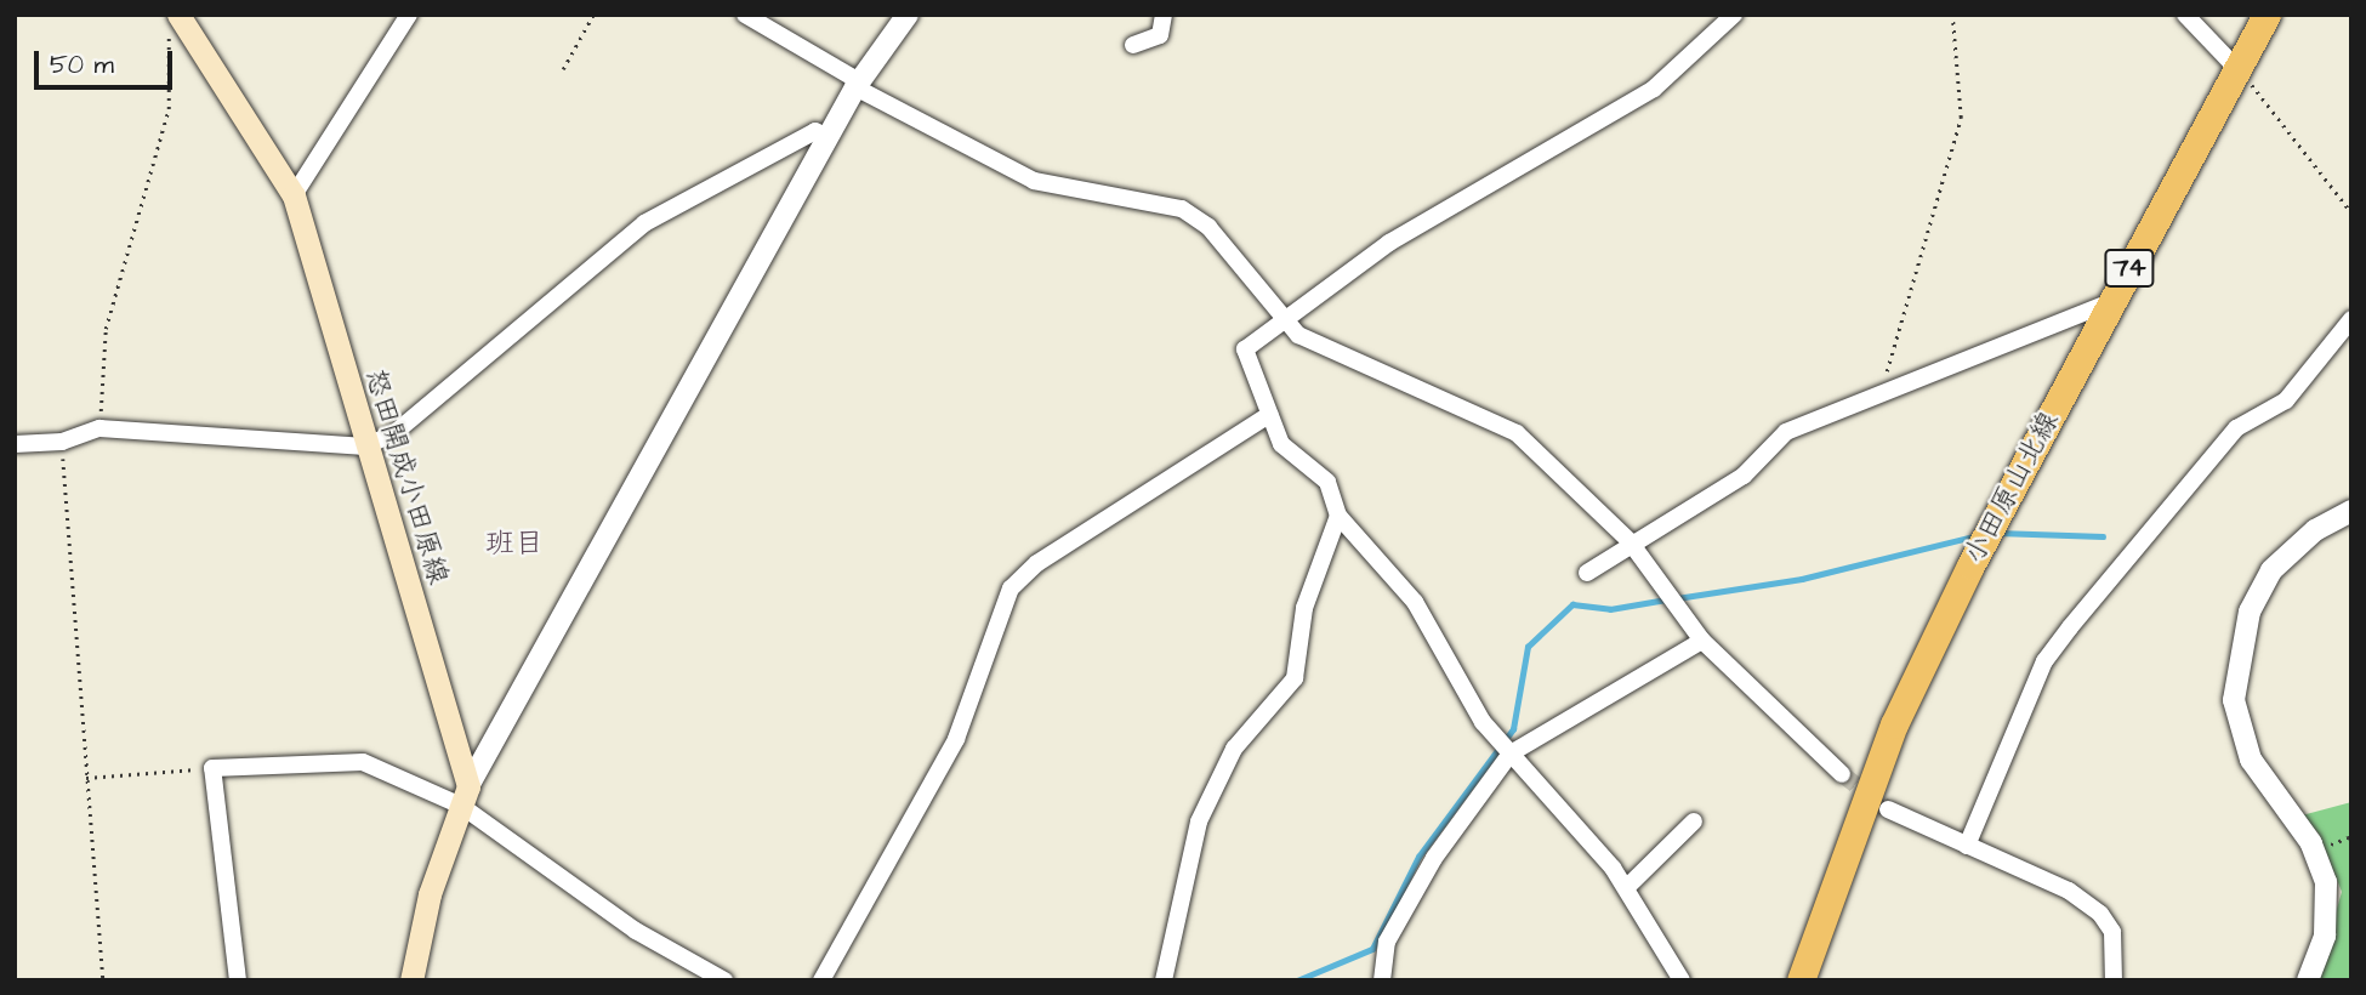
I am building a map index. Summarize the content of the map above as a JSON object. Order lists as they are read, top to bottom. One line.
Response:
{"streets":{"main road":["74","怒田開成小田原線","小田原山北線"]},"districts":["班目"],"scale_bar":"50 m"}
